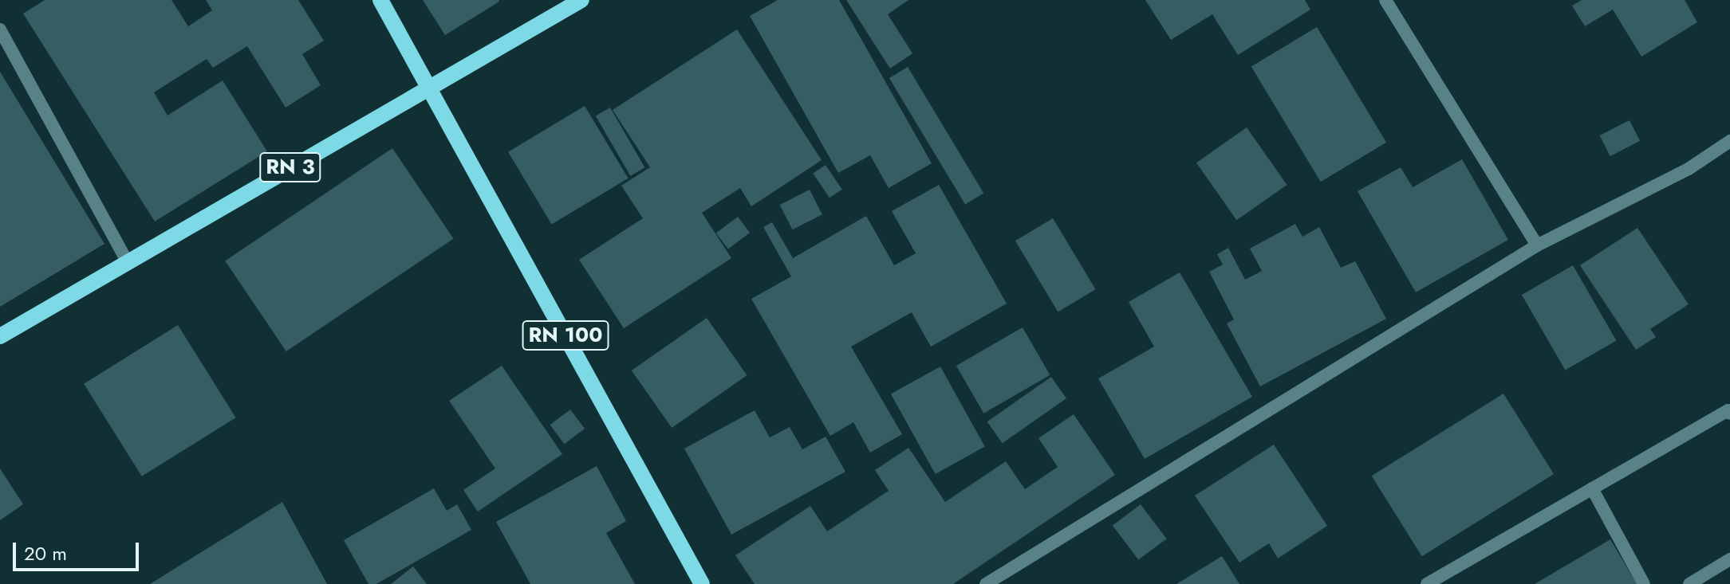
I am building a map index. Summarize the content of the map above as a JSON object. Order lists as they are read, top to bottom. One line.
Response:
{"streets":{"main road":["RN 3","RN 100"]},"crossings":[["RN 3","RN 100"]],"scale_bar":"20 m"}
